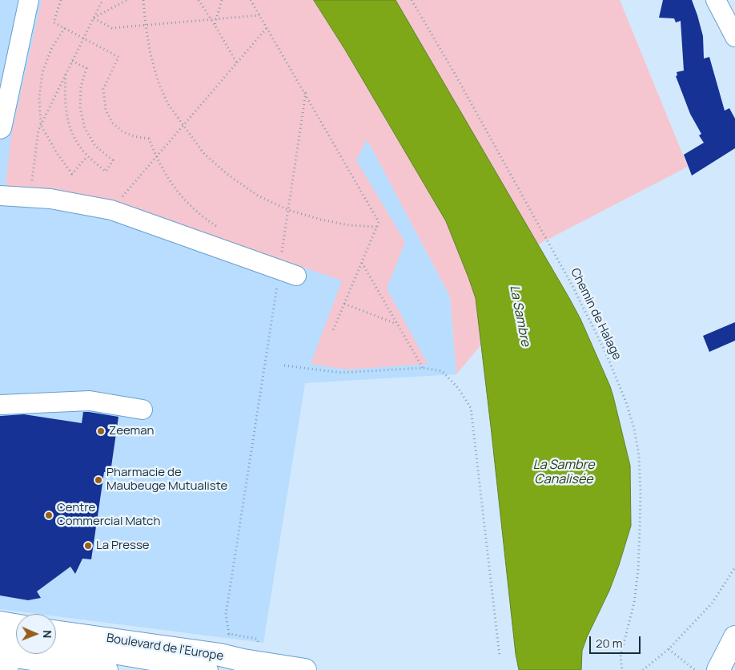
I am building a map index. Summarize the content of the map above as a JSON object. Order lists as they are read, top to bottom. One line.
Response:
{"streets":{"main road":["Boulevard de l'Europe"],"path":["Chemin de Halage"]},"water":["La Sambre","La Sambre Canalisée"],"places":["Zeeman","Pharmacie de Maubeuge Mutualiste","Centre Commercial Match","La Presse"],"scale_bar":"20 m","north":"right"}
